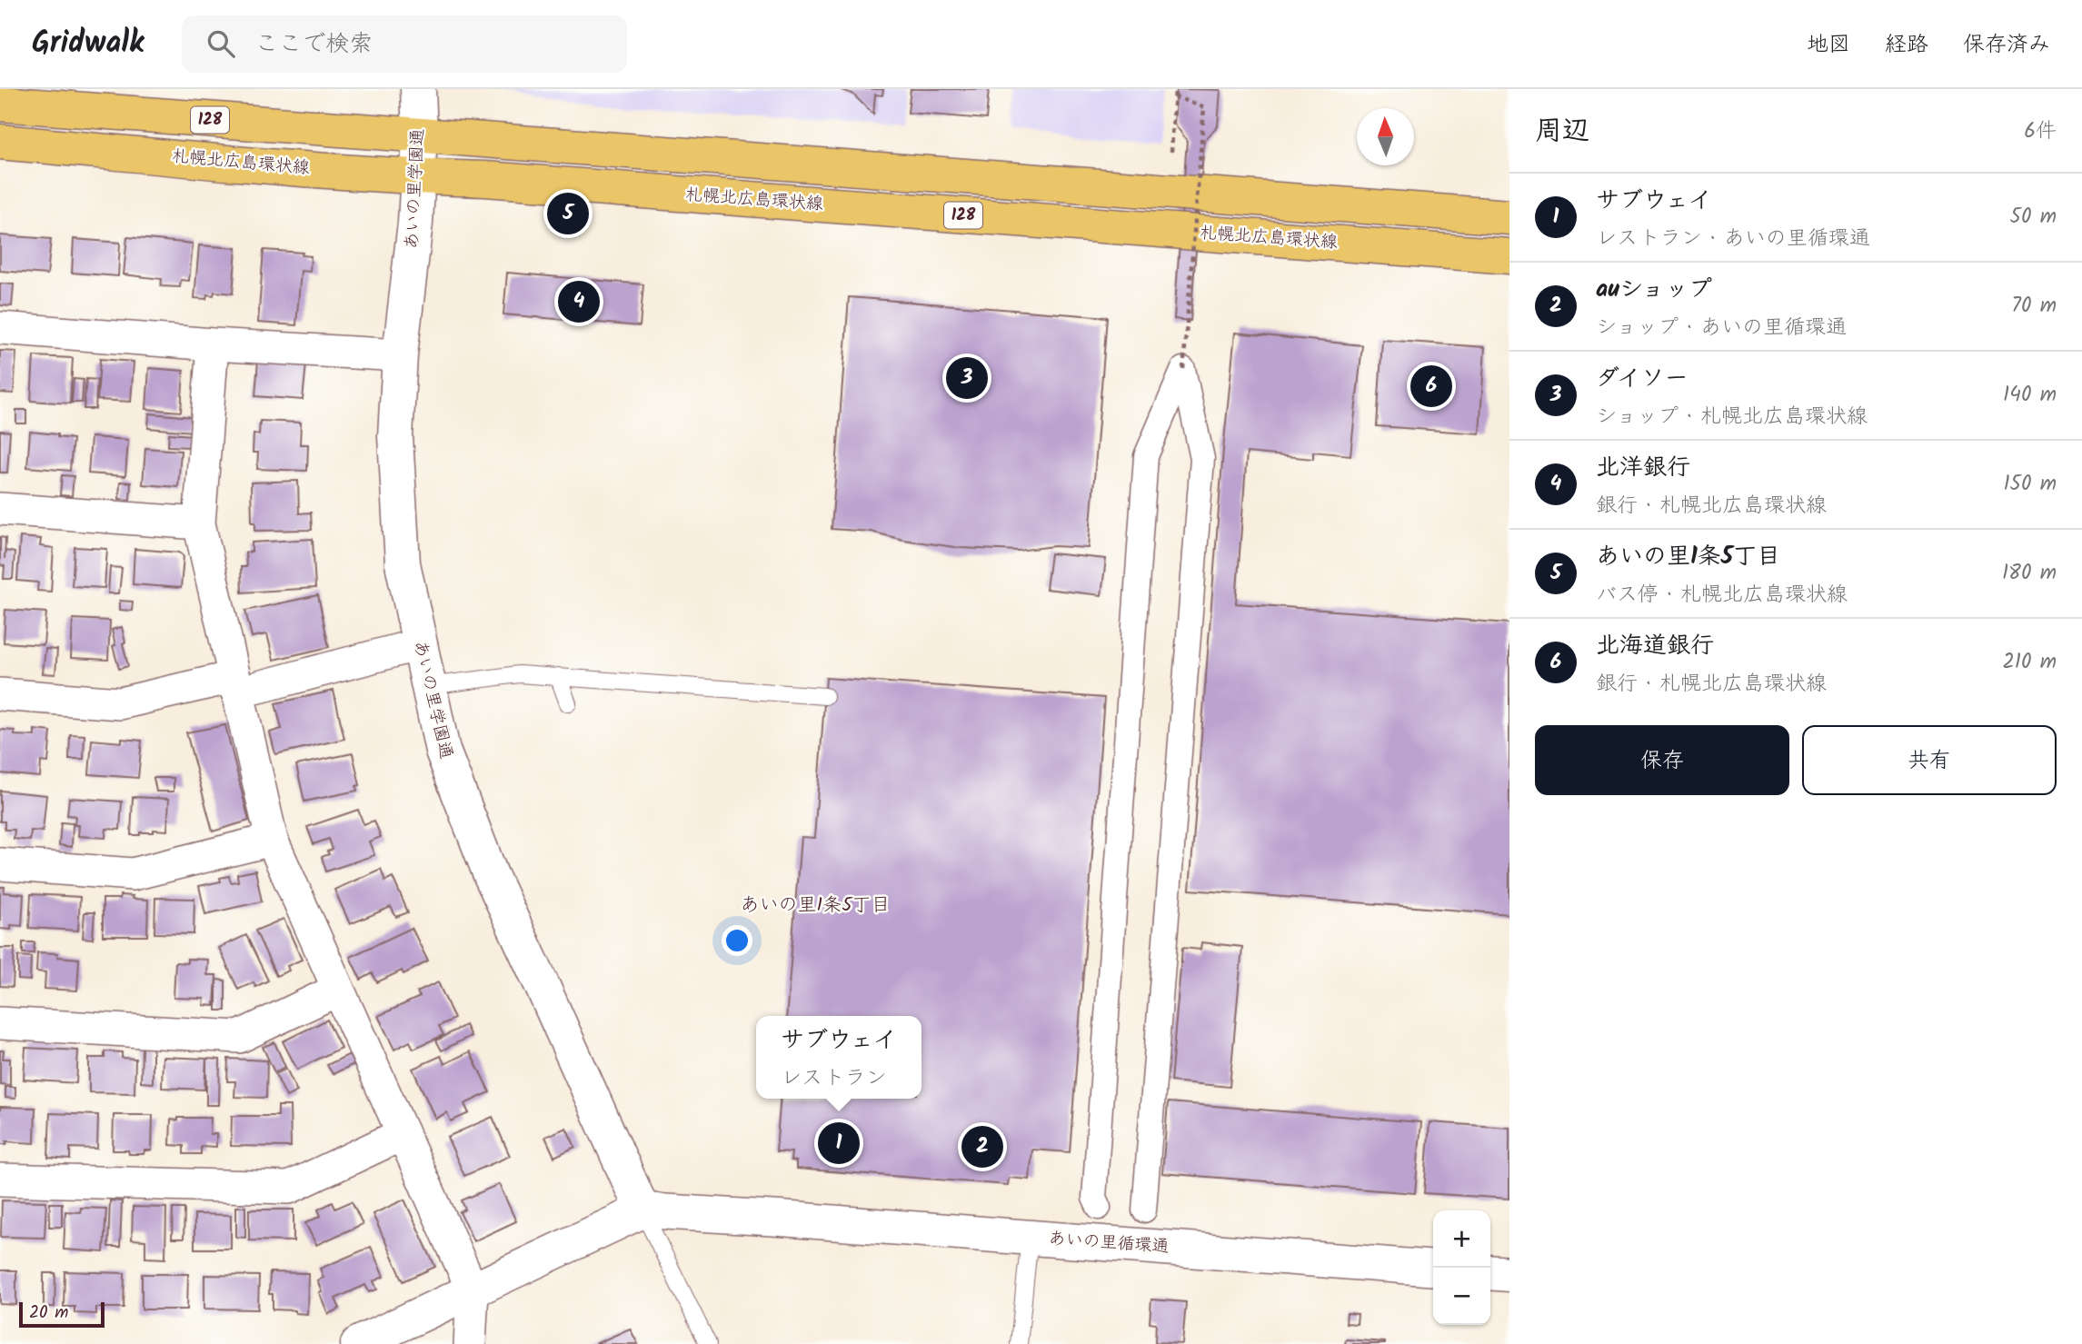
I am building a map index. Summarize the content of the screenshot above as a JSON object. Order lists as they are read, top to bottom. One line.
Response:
{"streets":{"main road":["128","札幌北広島環状線"],"street":["あいの里学園通","あいの里循環通"]},"crossings":[["128","あいの里学園通"],["札幌北広島環状線","あいの里学園通"],["あいの里学園通","あいの里循環通"]],"districts":["あいの里1条5丁目"],"scale_bar":"20 m","north":"top","page":{"header":"Gridwalk","search":"ここで検索","nav":["地図","経路","保存済み"],"heading":["周辺","6件"],"list":[{"mark":"1","name":"サブウェイ","note":"レストラン · あいの里循環通","value":"50 m"},{"mark":"2","name":"auショップ","note":"ショップ · あいの里循環通","value":"70 m"},{"mark":"3","name":"ダイソー","note":"ショップ · 札幌北広島環状線","value":"140 m"},{"mark":"4","name":"北洋銀行","note":"銀行 · 札幌北広島環状線","value":"150 m"},{"mark":"5","name":"あいの里1条5丁目","note":"バス停 · 札幌北広島環状線","value":"180 m"},{"mark":"6","name":"北海道銀行","note":"銀行 · 札幌北広島環状線","value":"210 m"}],"pins":["5","4","3","6","1","2"],"buttons":["保存","共有"],"popup":["サブウェイ","レストラン"],"map_buttons":["+","−"],"scale":"20 m"}}
